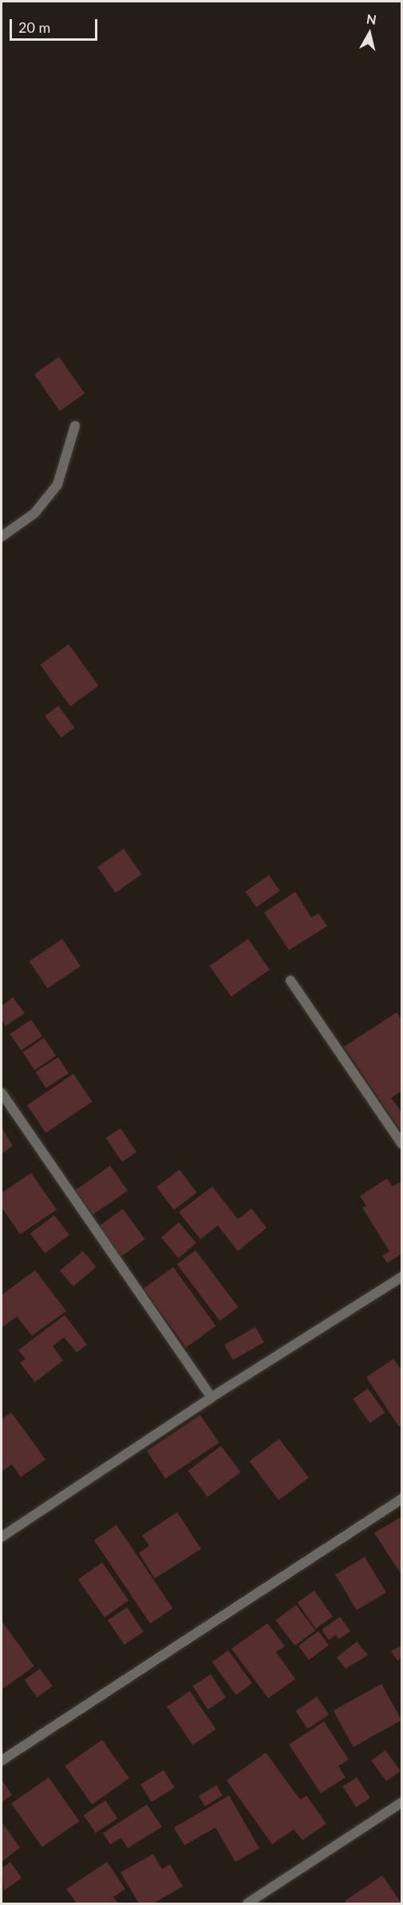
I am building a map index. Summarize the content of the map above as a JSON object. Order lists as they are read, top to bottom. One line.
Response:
{"scale_bar":"20 m","north":"top"}
